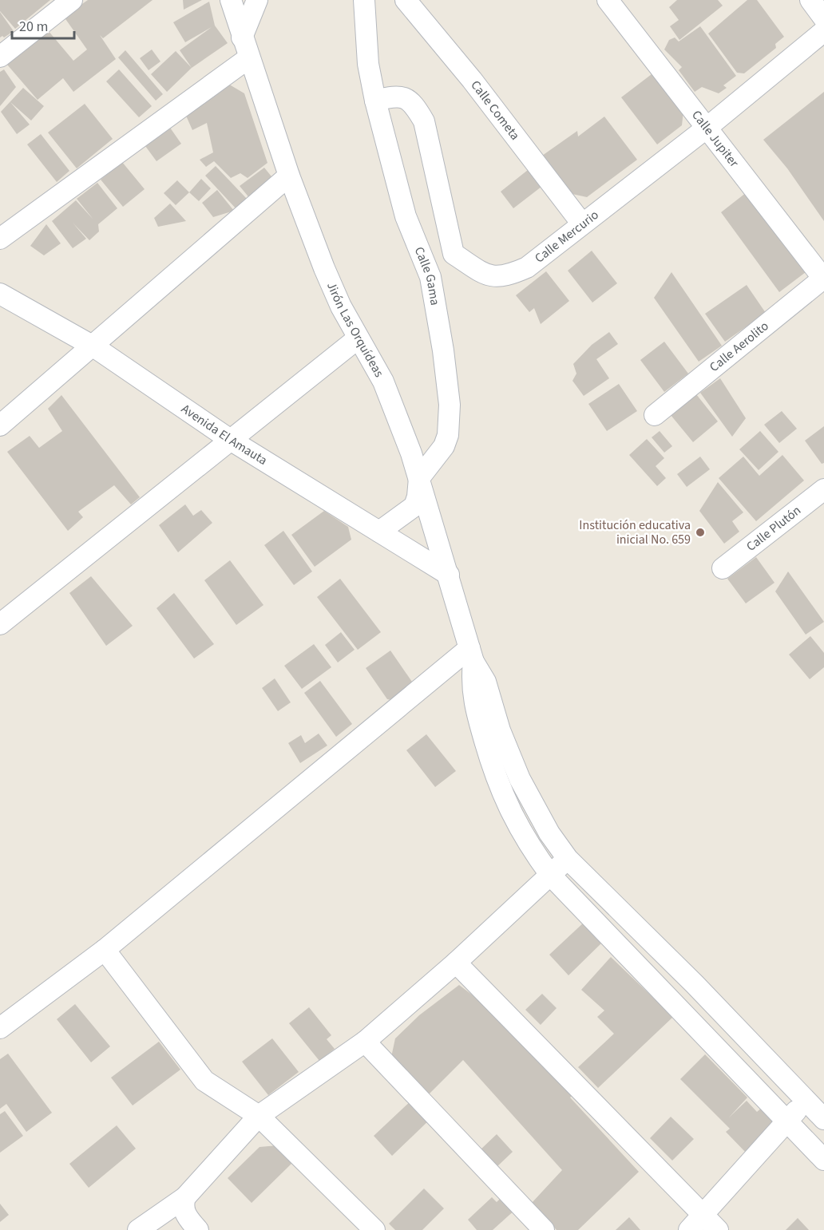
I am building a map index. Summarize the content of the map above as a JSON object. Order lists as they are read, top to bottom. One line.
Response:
{"streets":{"street":["Calle Cometa","Calle Jupiter","Calle Mercurio","Calle Gama","Jirón Las Orquídeas","Calle Aerolito","Avenida El Amauta","Calle Plutón"]},"crossings":[["Calle Cometa","Calle Mercurio"],["Calle Jupiter","Calle Mercurio"],["Calle Jupiter","Calle Aerolito"],["Calle Mercurio","Calle Gama"],["Calle Gama","Jirón Las Orquídeas"],["Calle Gama","Avenida El Amauta"],["Jirón Las Orquídeas","Avenida El Amauta"]],"places":["Institución educativa inicial No. 659"],"scale_bar":"20 m"}
